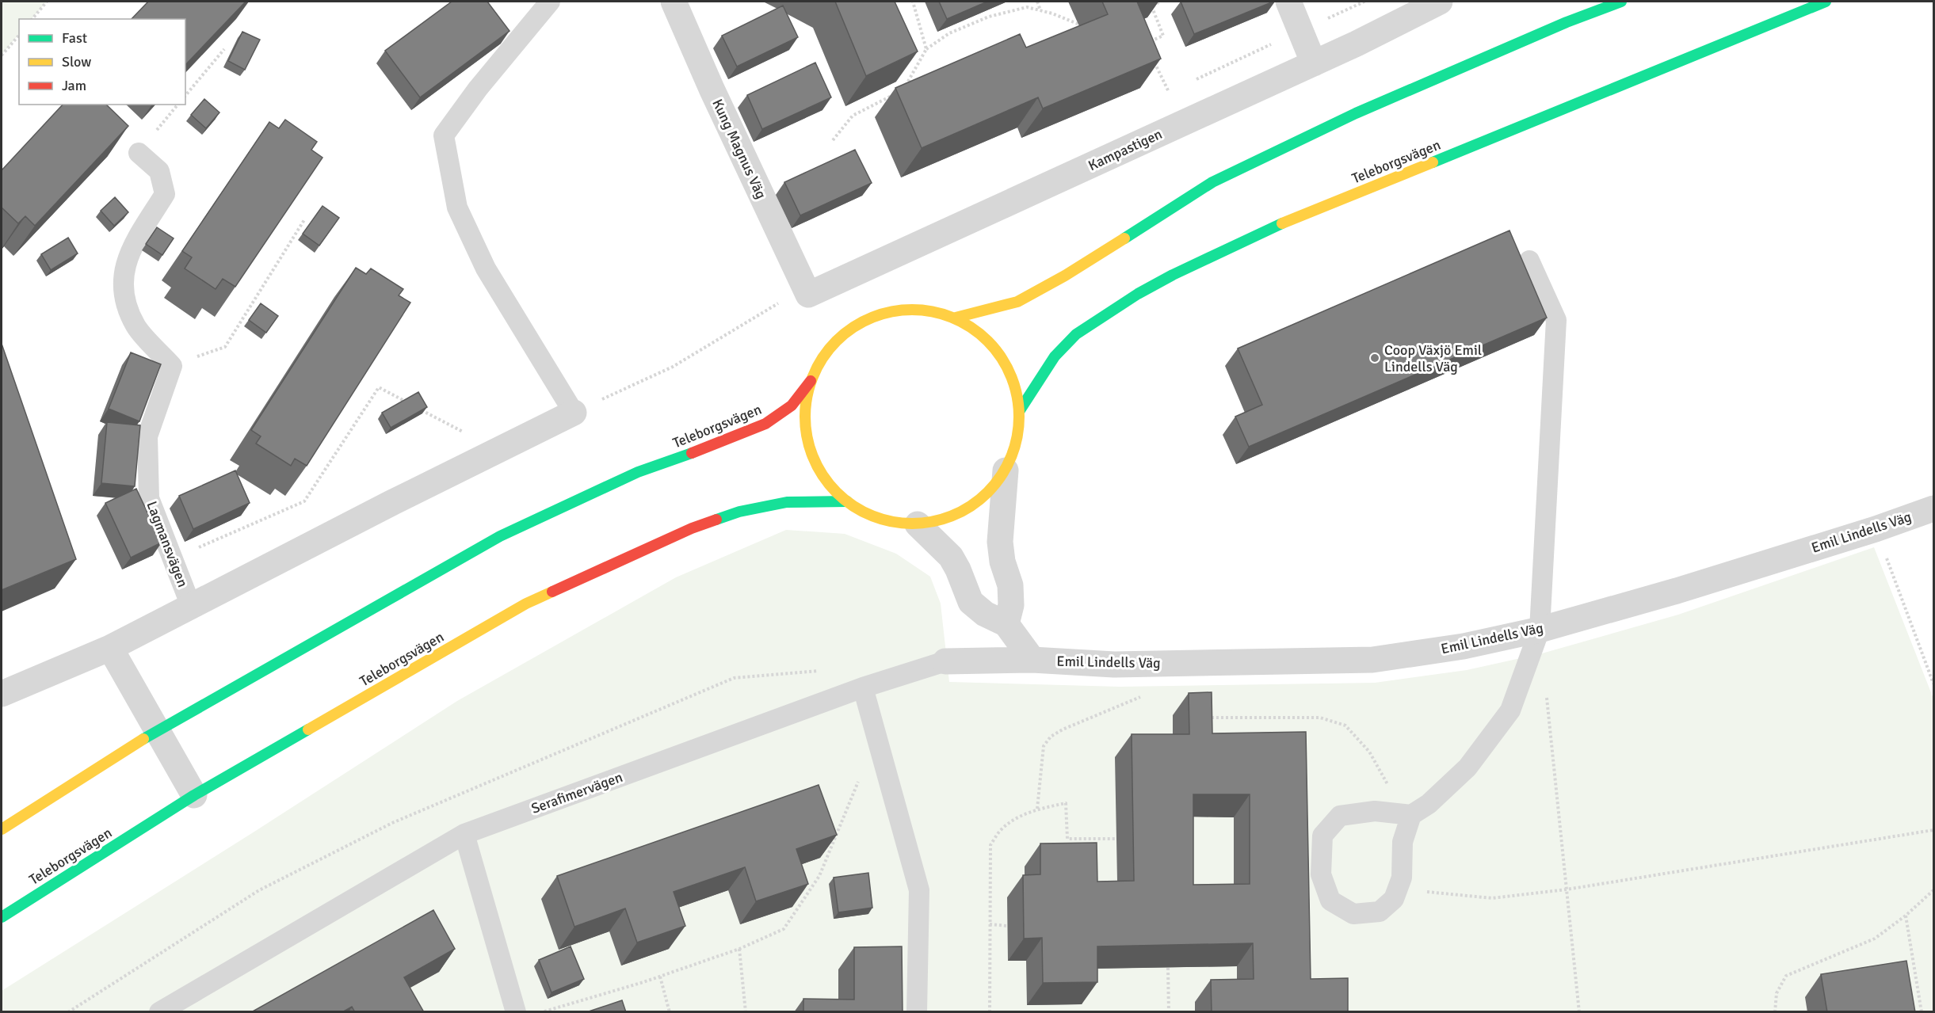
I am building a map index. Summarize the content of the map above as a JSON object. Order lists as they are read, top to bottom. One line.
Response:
{"streets":{"main road":["Teleborgsvägen"],"street":["Kung Magnus Väg","Kampastigen","Emil Lindells Väg","Lagmansvägen"],"lane":["Serafimervägen"]},"crossings":[["Kung Magnus Väg","Kampastigen"],["Emil Lindells Väg","Serafimervägen"]],"places":["Coop Växjö Emil Lindells Väg"],"legend":["Fast","Slow","Jam"]}
